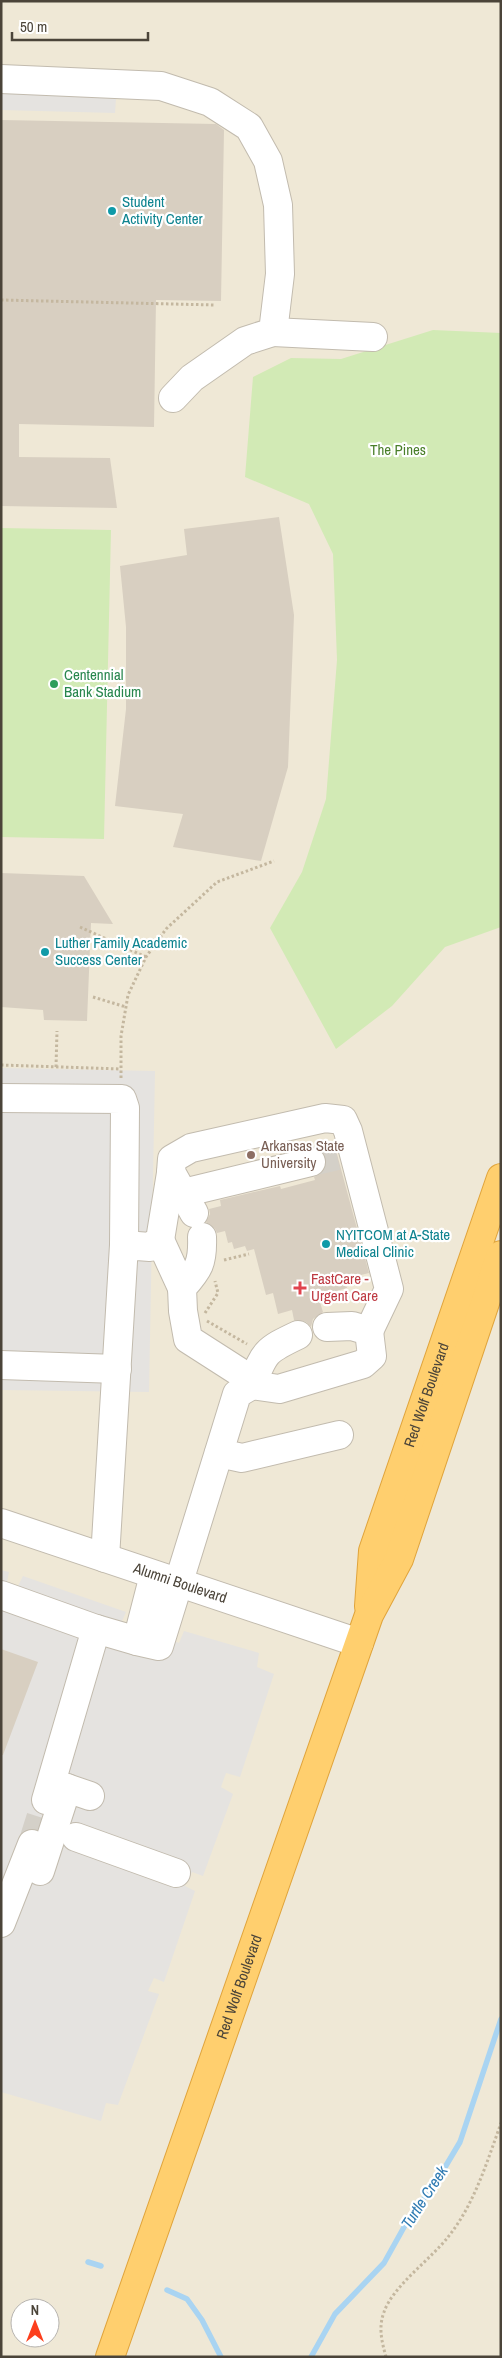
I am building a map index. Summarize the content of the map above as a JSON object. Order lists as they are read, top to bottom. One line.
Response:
{"streets":{"highway":["Red Wolf Boulevard"],"street":["Alumni Boulevard"]},"crossings":[["Red Wolf Boulevard","Alumni Boulevard"]],"water":["Turtle Creek"],"parks":["The Pines"],"places":{"other":["Student Activity Center","Centennial Bank Stadium","Luther Family Academic Success Center","Arkansas State University","NYITCOM at A-State Medical Clinic"],"health":["FastCare - Urgent Care"]},"scale_bar":"50 m","north":"top"}
